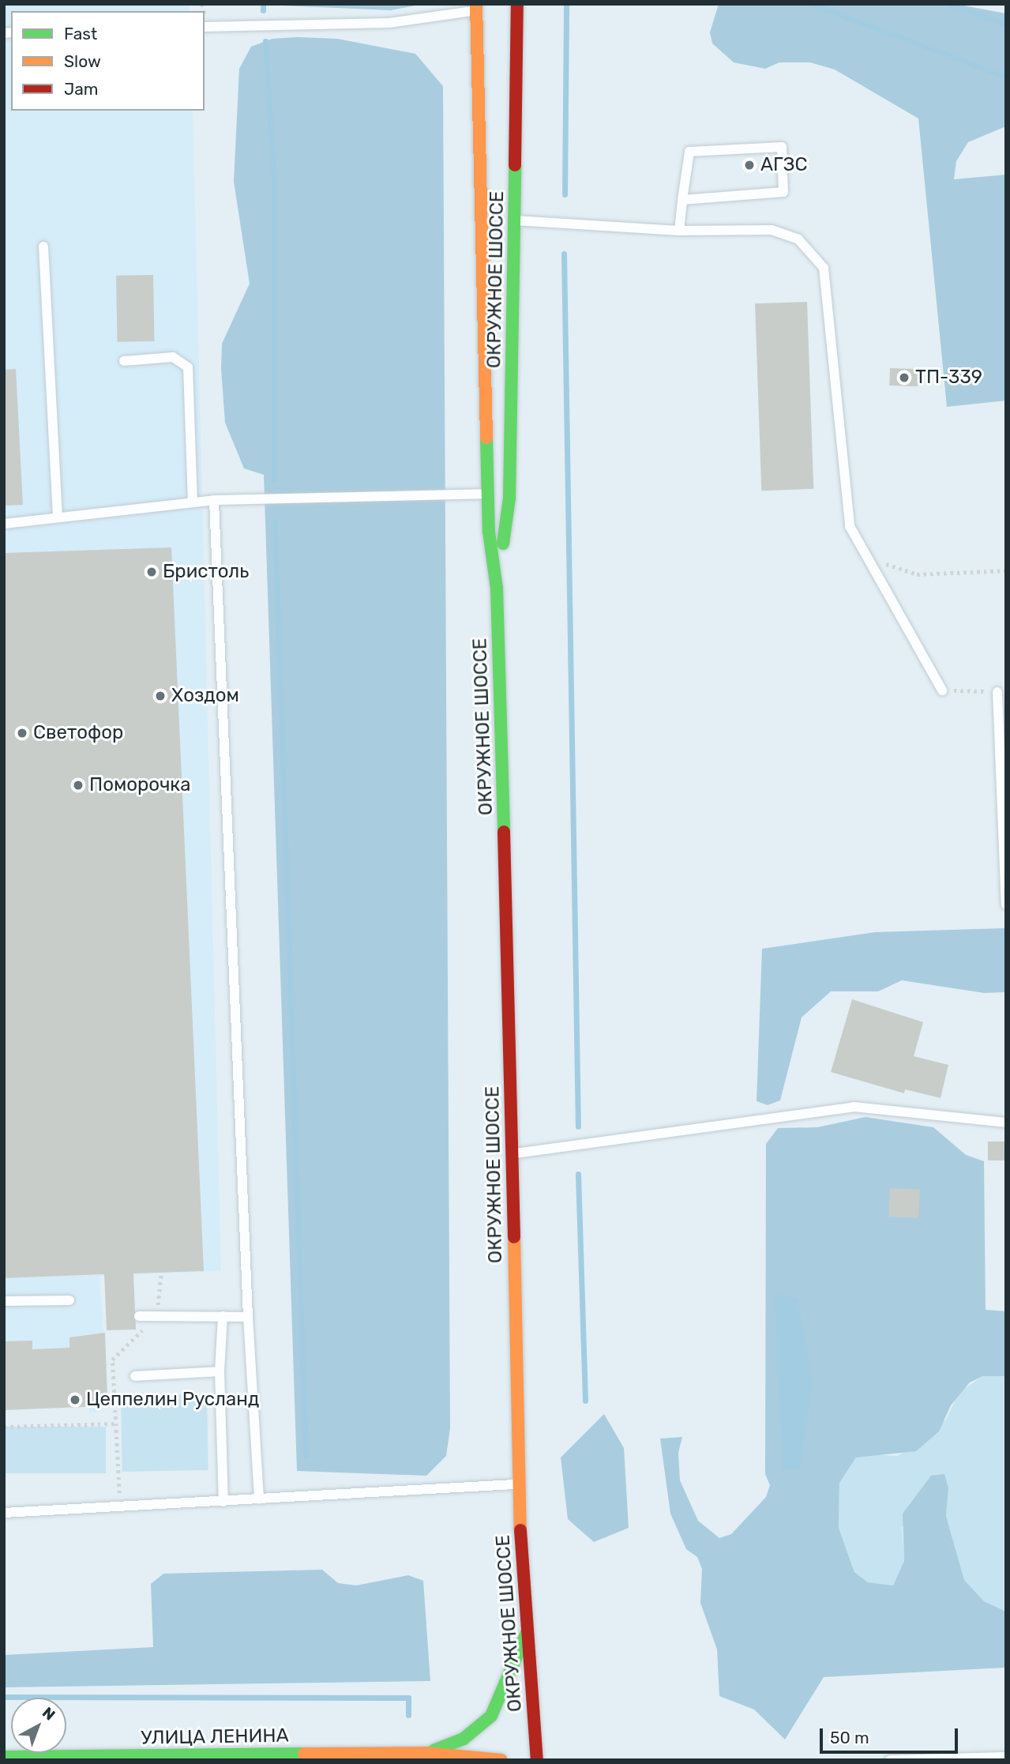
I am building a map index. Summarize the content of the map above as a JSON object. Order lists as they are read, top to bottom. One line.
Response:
{"streets":{"main road":["ОКРУЖНОЕ ШОССЕ","УЛИЦА ЛЕНИНА"]},"crossings":[["ОКРУЖНОЕ ШОССЕ","УЛИЦА ЛЕНИНА"]],"places":["АГЗС","ТП-339","Бристоль","Хоздом","Светофор","Поморочка","Цеппелин Русланд"],"legend":["Fast","Slow","Jam"],"scale_bar":"50 m","north":"top right"}
